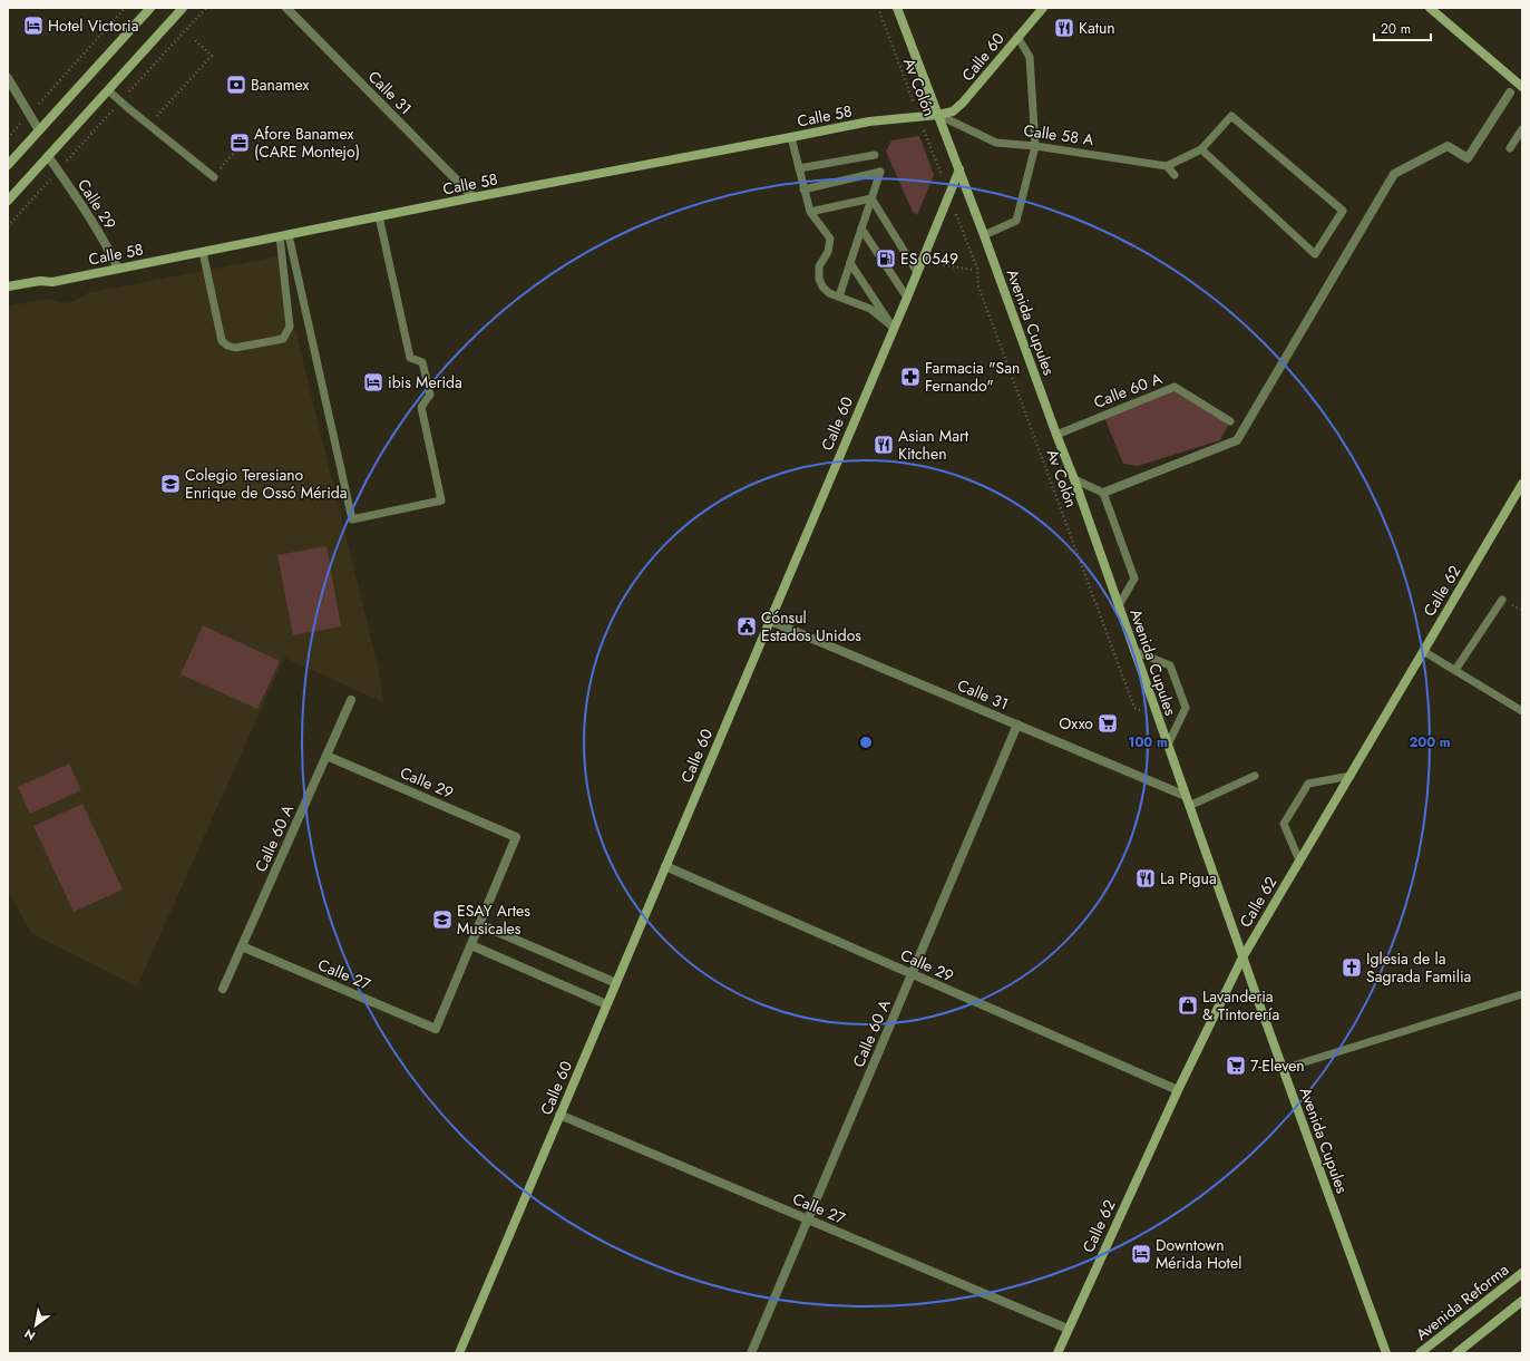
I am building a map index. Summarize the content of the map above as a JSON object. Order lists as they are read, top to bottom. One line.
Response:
{"streets":{"main road":["Calle 60","Calle 58","Avenida Cupules","Calle 62","Avenida Reforma"],"street":["Calle 31","Calle 29","Calle 60 A","Calle 27"],"lane":["Calle 58 A"],"path":["Av Colón"]},"crossings":[["Calle 60","Calle 31"],["Calle 60","Calle 58"],["Calle 60","Calle 58 A"],["Calle 60","Calle 29"],["Calle 60","Avenida Cupules"],["Calle 60","Calle 27"],["Av Colón","Calle 58"],["Av Colón","Avenida Cupules"],["Calle 31","Calle 58"],["Calle 31","Avenida Cupules"],["Calle 31","Calle 60 A"],["Calle 58","Calle 58 A"],["Calle 58","Calle 29"],["Calle 58","Avenida Cupules"],["Calle 58 A","Avenida Cupules"],["Calle 29","Calle 60 A"],["Calle 29","Calle 62"],["Avenida Cupules","Calle 60 A"],["Avenida Cupules","Calle 62"],["Calle 60 A","Calle 27"],["Calle 62","Calle 27"]],"places":{"hotel":["Hotel Victoria","ibis Merida","Downtown Mérida Hotel"],"restaurant":["Katun","Asian Mart Kitchen","La Pigua"],"bank":["Banamex"],"office":["Afore Banamex (CARE Montejo)"],"fuel station":["ES 0549"],"pharmacy":["Farmacia \"San Fernando\""],"school or university":["Colegio Teresiano Enrique de Ossó Mérida","ESAY Artes Musicales"],"public building":["Cónsul Estados Unidos"],"supermarket":["Oxxo","7-Eleven"],"church":["Iglesia de la Sagrada Familia"],"shop":["Lavanderia & Tintorería"]},"scale_bar":"20 m","north":"bottom left","rings":["100 m","200 m"]}
